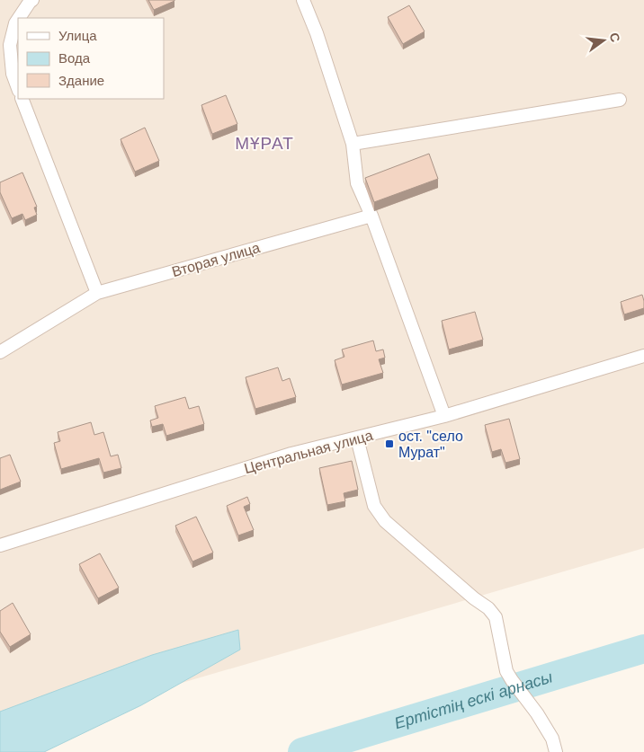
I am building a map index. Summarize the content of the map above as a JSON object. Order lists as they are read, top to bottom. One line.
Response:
{"streets":{"street":["Вторая улица","Центральная улица"]},"districts":["МҰРАТ"],"water":["Ертістің ескі арнасы"],"places":{"transit":["ост. \"село Мурат\""]},"legend":["Улица","Вода","Здание"],"north":"right"}
